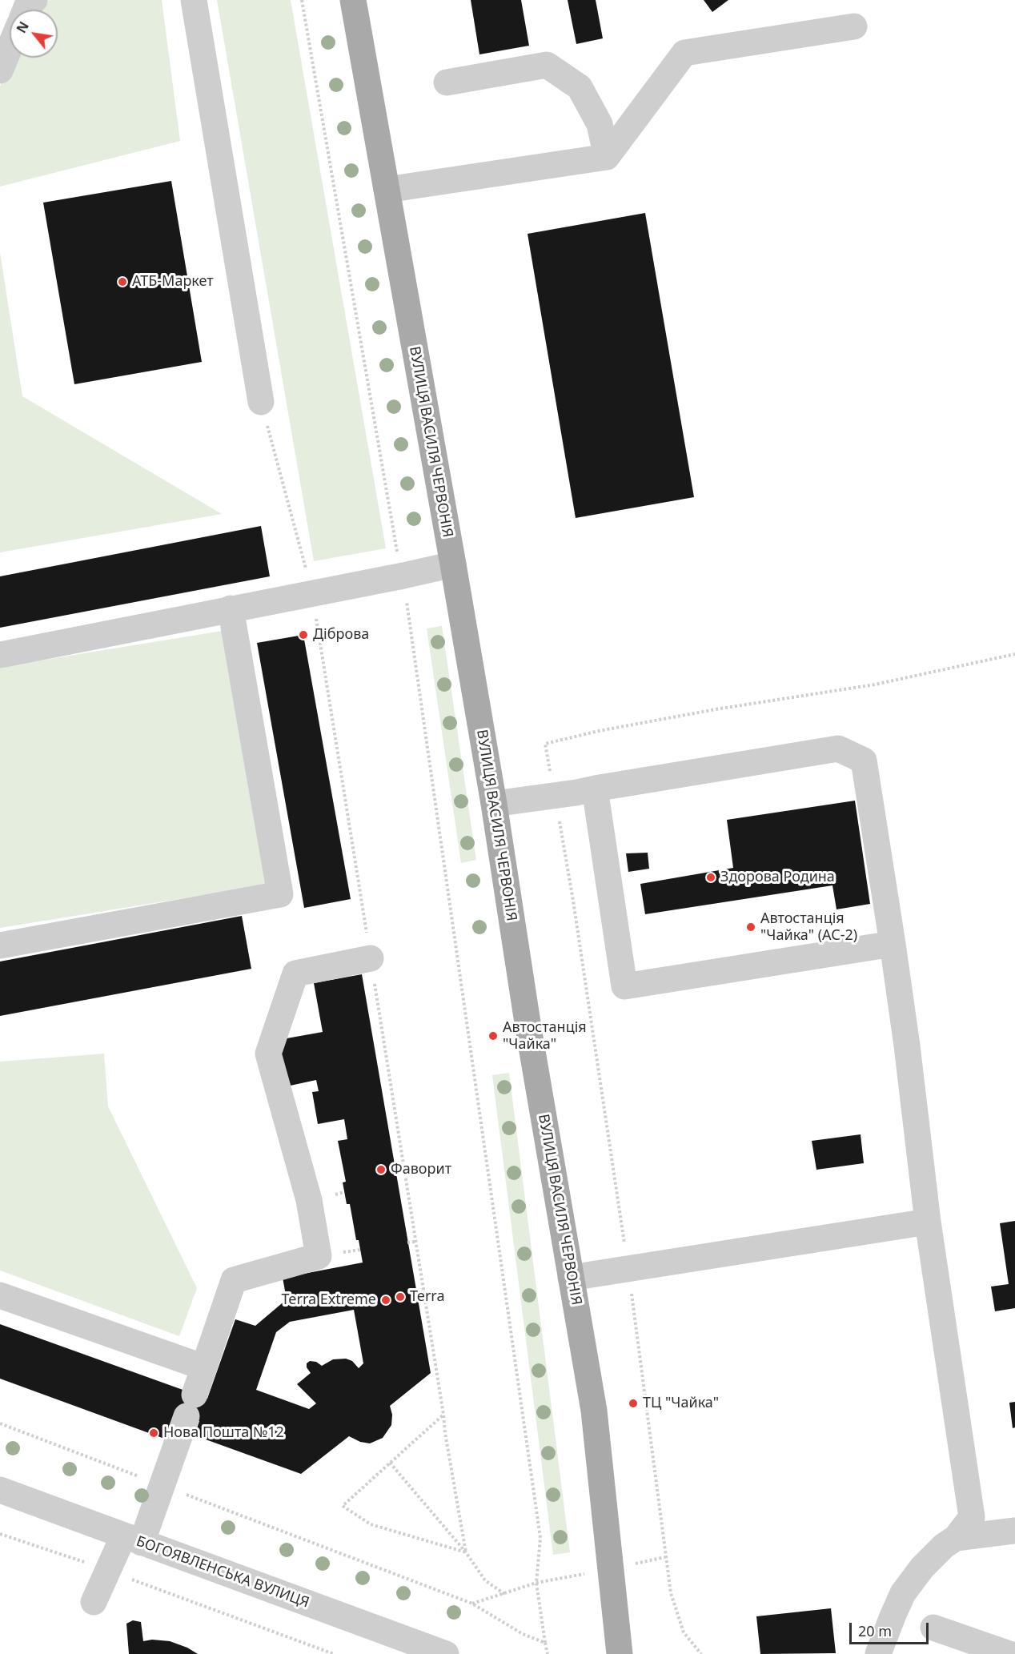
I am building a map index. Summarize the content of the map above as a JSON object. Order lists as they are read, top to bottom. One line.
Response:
{"streets":{"main road":["ВУЛИЦЯ ВАСИЛЯ ЧЕРВОНІЯ"],"street":["БОГОЯВЛЕНСЬКА ВУЛИЦЯ"]},"places":["АТБ-Маркет","Діброва","Здорова Родина","Автостанція \"Чайка\" (АС-2)","Автостанція \"Чайка\"","Фаворит","Terra","Terra Extreme","ТЦ \"Чайка\"","Нова Пошта №12"],"scale_bar":"20 m","north":"top left"}
